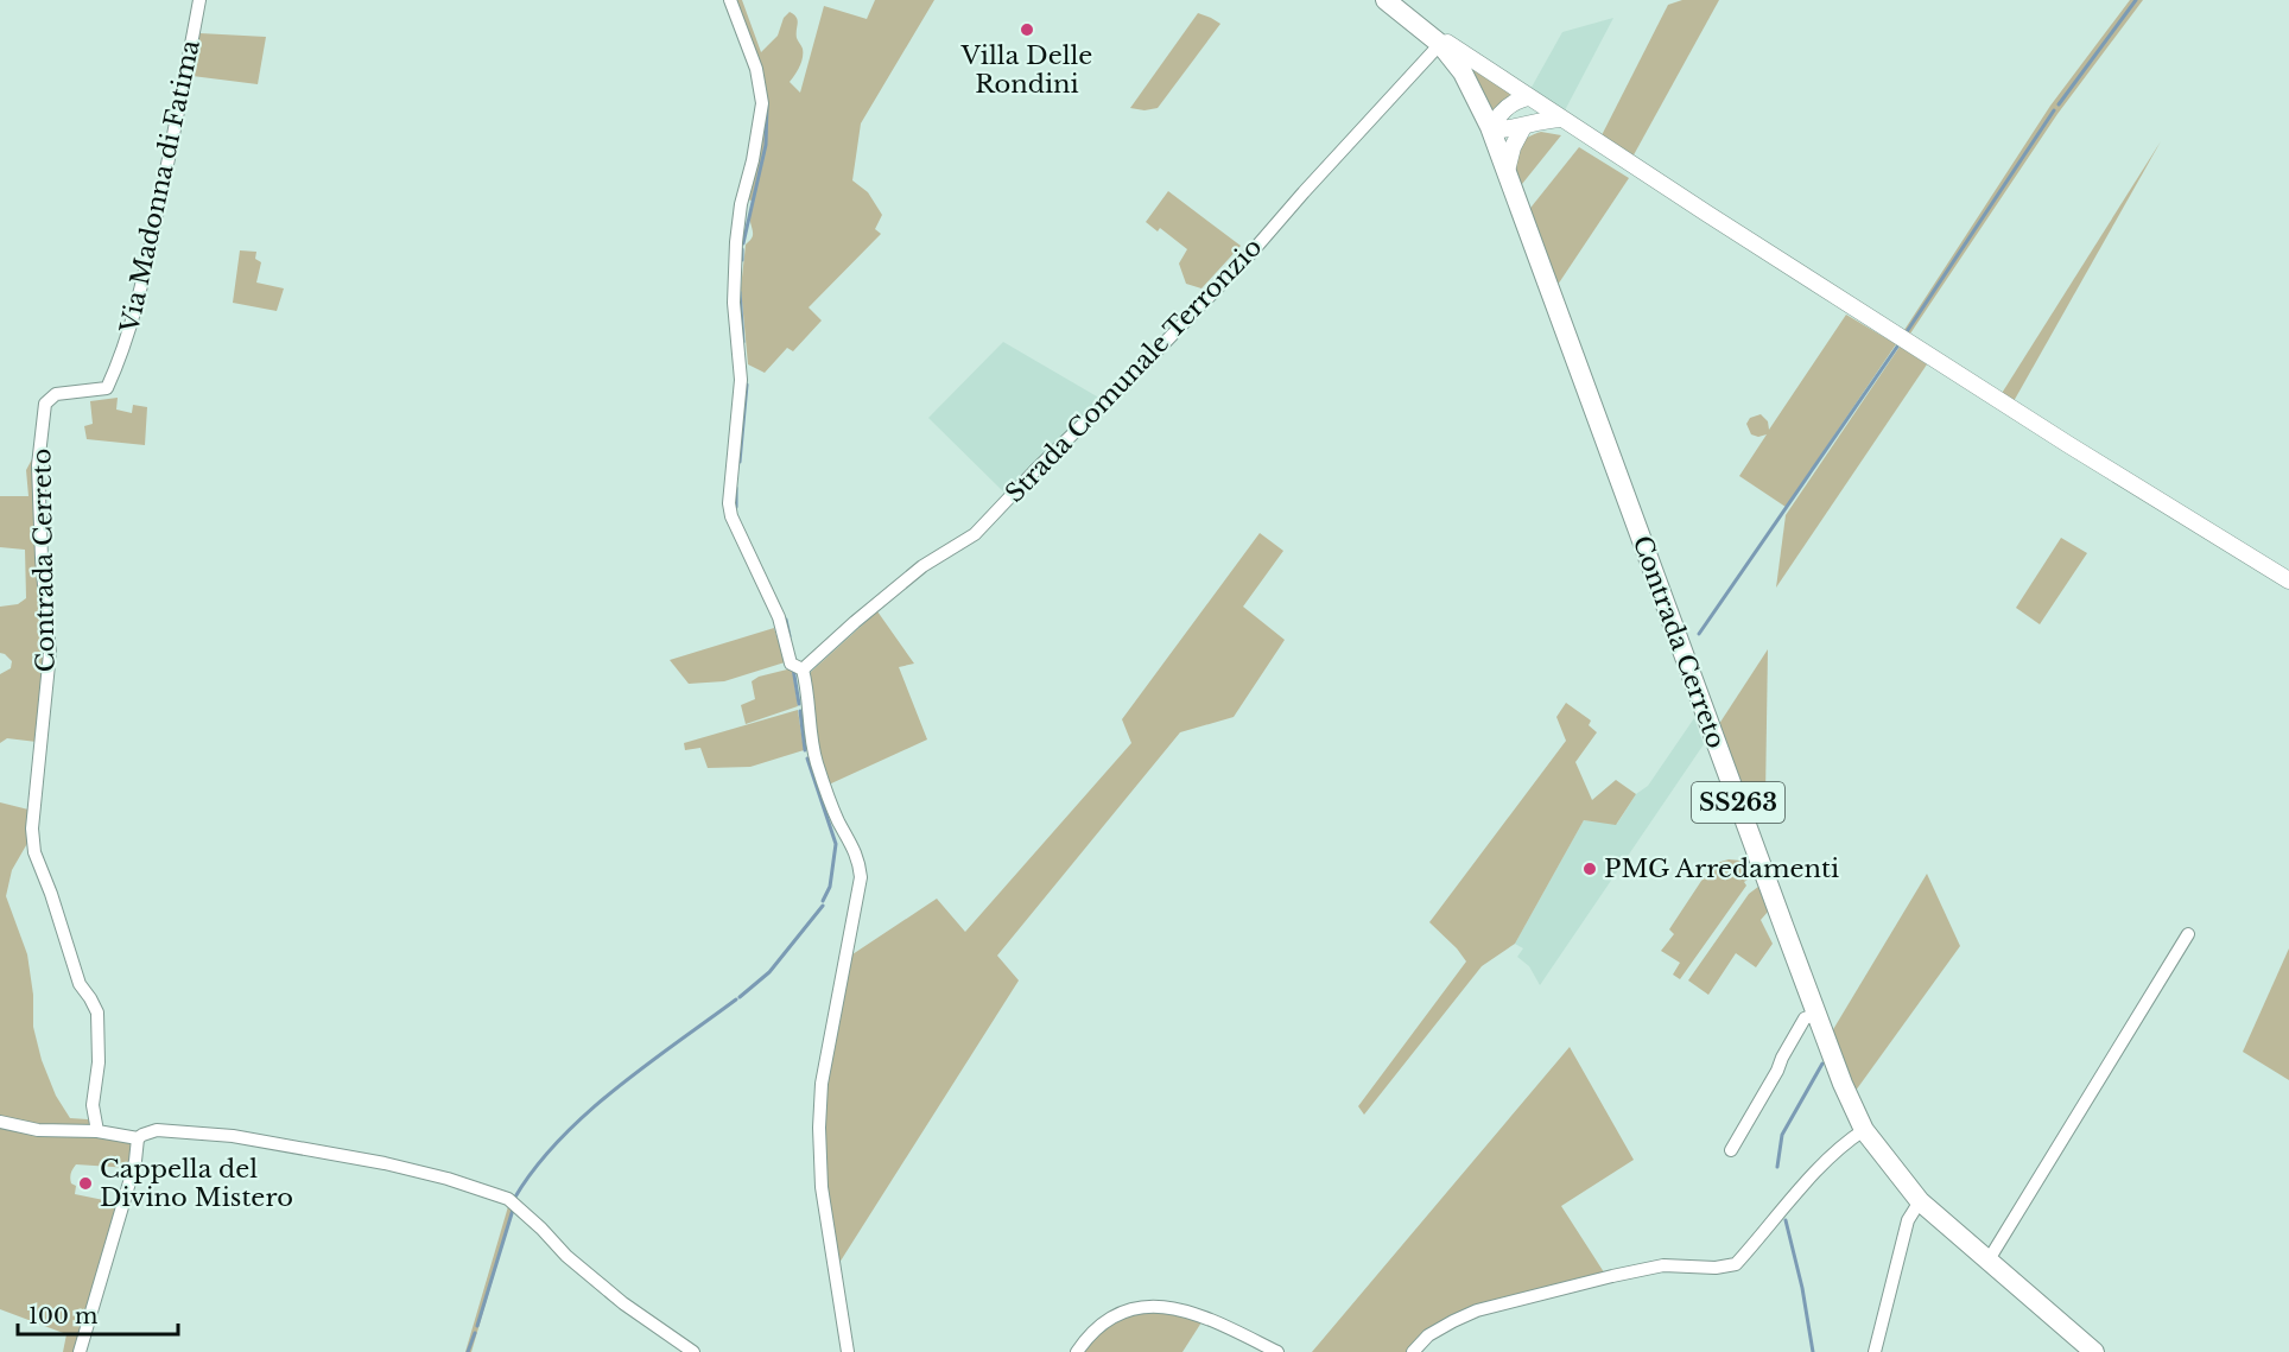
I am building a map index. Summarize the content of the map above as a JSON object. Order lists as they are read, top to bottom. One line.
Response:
{"streets":{"main road":["Contrada Cerreto","SS263"],"street":["Via Madonna di Fatima","Strada Comunale Terronzio"]},"crossings":[["Via Madonna di Fatima","Contrada Cerreto"],["Strada Comunale Terronzio","SS263"],["Contrada Cerreto","SS263"]],"places":["Villa Delle Rondini","PMG Arredamenti","Cappella del Divino Mistero"],"scale_bar":"100 m"}
